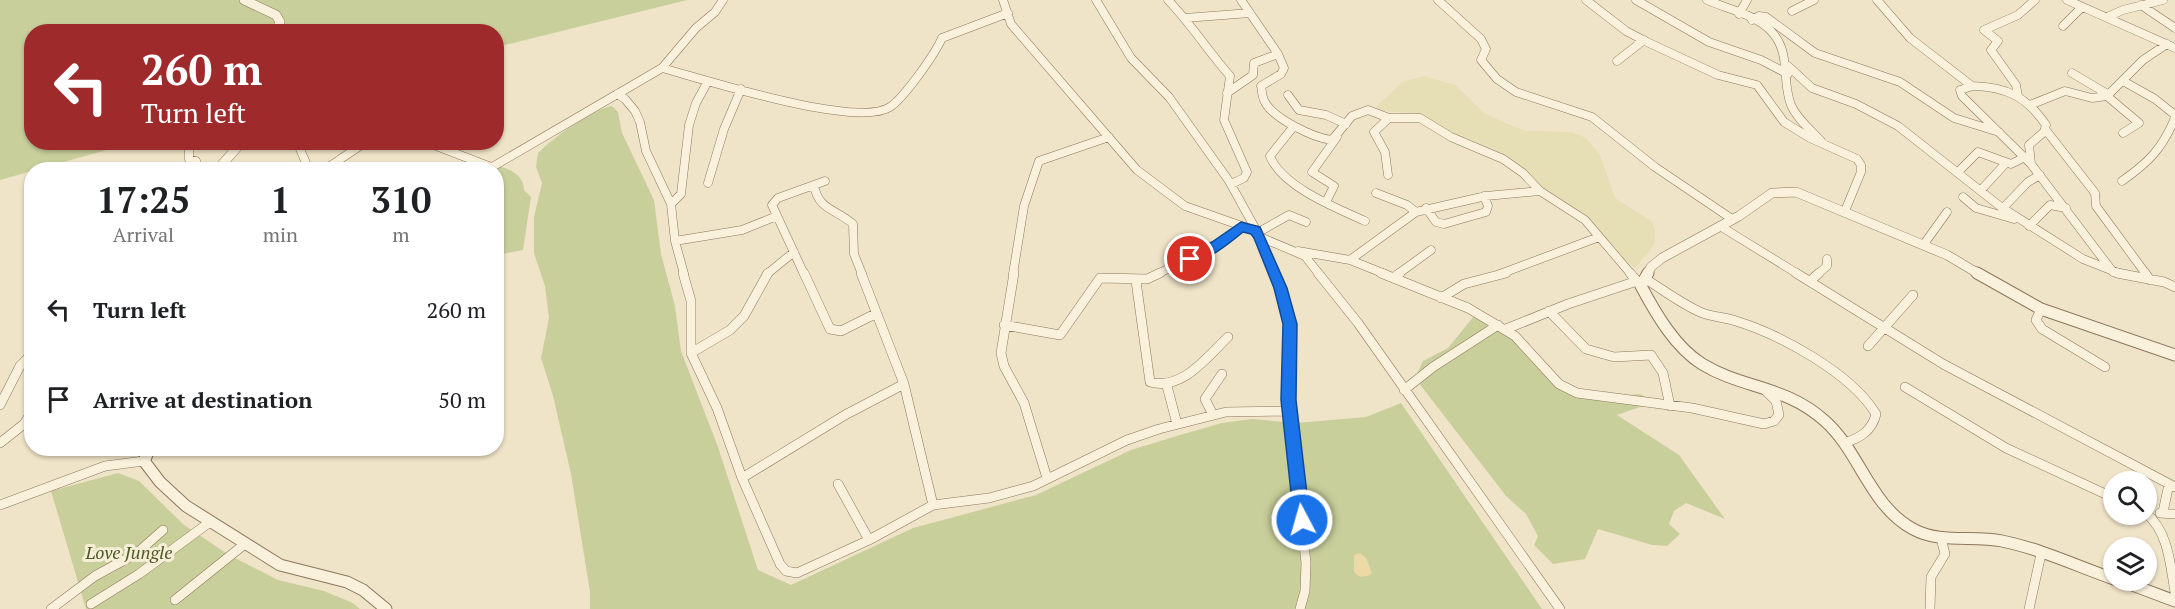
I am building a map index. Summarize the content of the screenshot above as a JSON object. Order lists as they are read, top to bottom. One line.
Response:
{"parks":["Love Jungle"],"page":{"turn":["260 m","Turn left"],"eta":["17:25","Arrival","1","min","310","m"],"list":[{"name":"Turn left","value":"260 m"},{"name":"Arrive at destination","value":"50 m"}]}}
